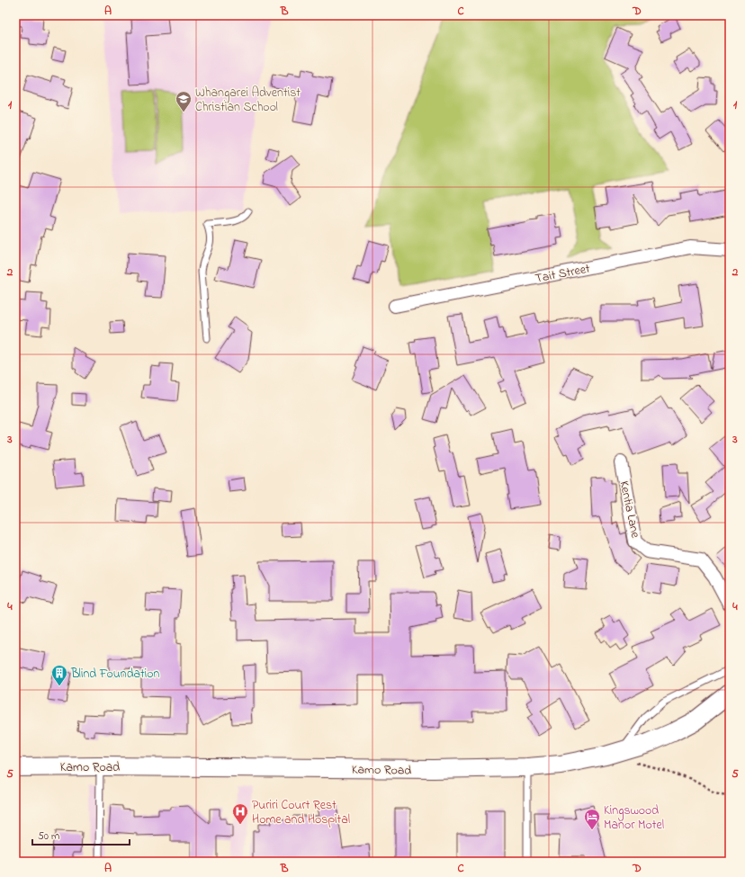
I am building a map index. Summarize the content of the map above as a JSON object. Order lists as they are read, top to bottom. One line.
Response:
{"streets":{"main road":["Kamo Road"],"street":["Tait Street","Kentia Lane"]},"places":{"school or university":["Whangarei Adventist Christian School"],"building":["Blind Foundation"],"hospital":["Puriri Court Rest Home and Hospital"],"hotel":["Kingswood Manor Motel"]},"scale_bar":"50 m","grid":{"columns":["A","B","C","D"],"rows":["1","2","3","4","5"]}}
